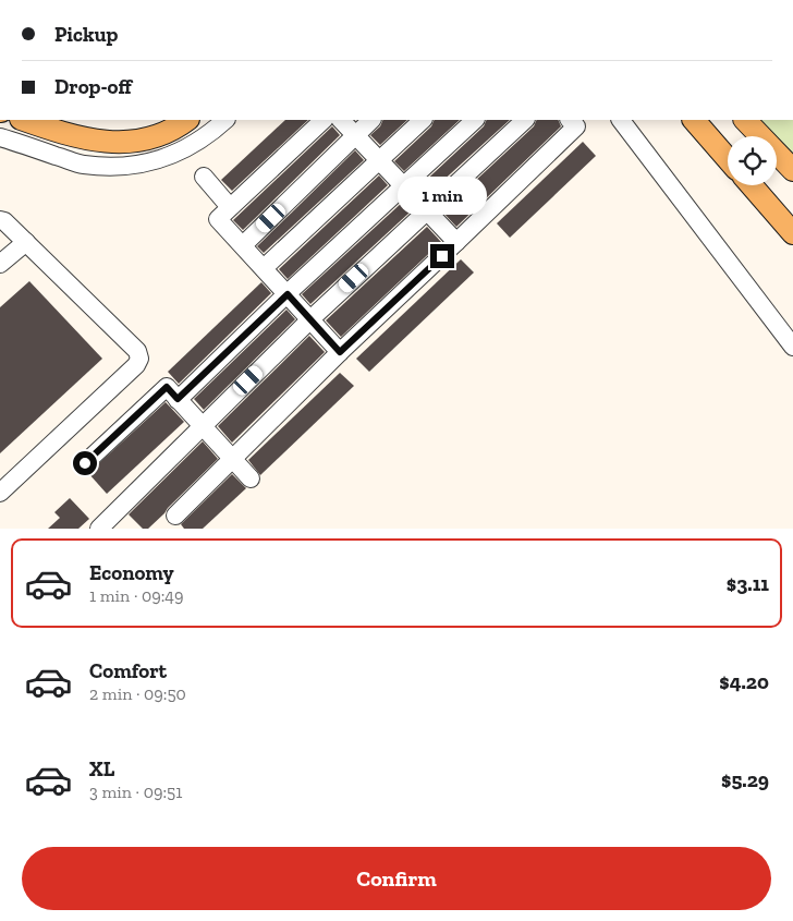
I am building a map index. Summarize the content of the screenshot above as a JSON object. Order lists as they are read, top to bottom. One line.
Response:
{"page":{"banner":["Pickup","Drop-off"],"bubble":"1 min","list":[{"name":"Economy","note":"1 min · 09:49","value":"$3.11"},{"name":"Comfort","note":"2 min · 09:50","value":"$4.20"},{"name":"XL","note":"3 min · 09:51","value":"$5.29"}],"buttons":"Confirm"}}
